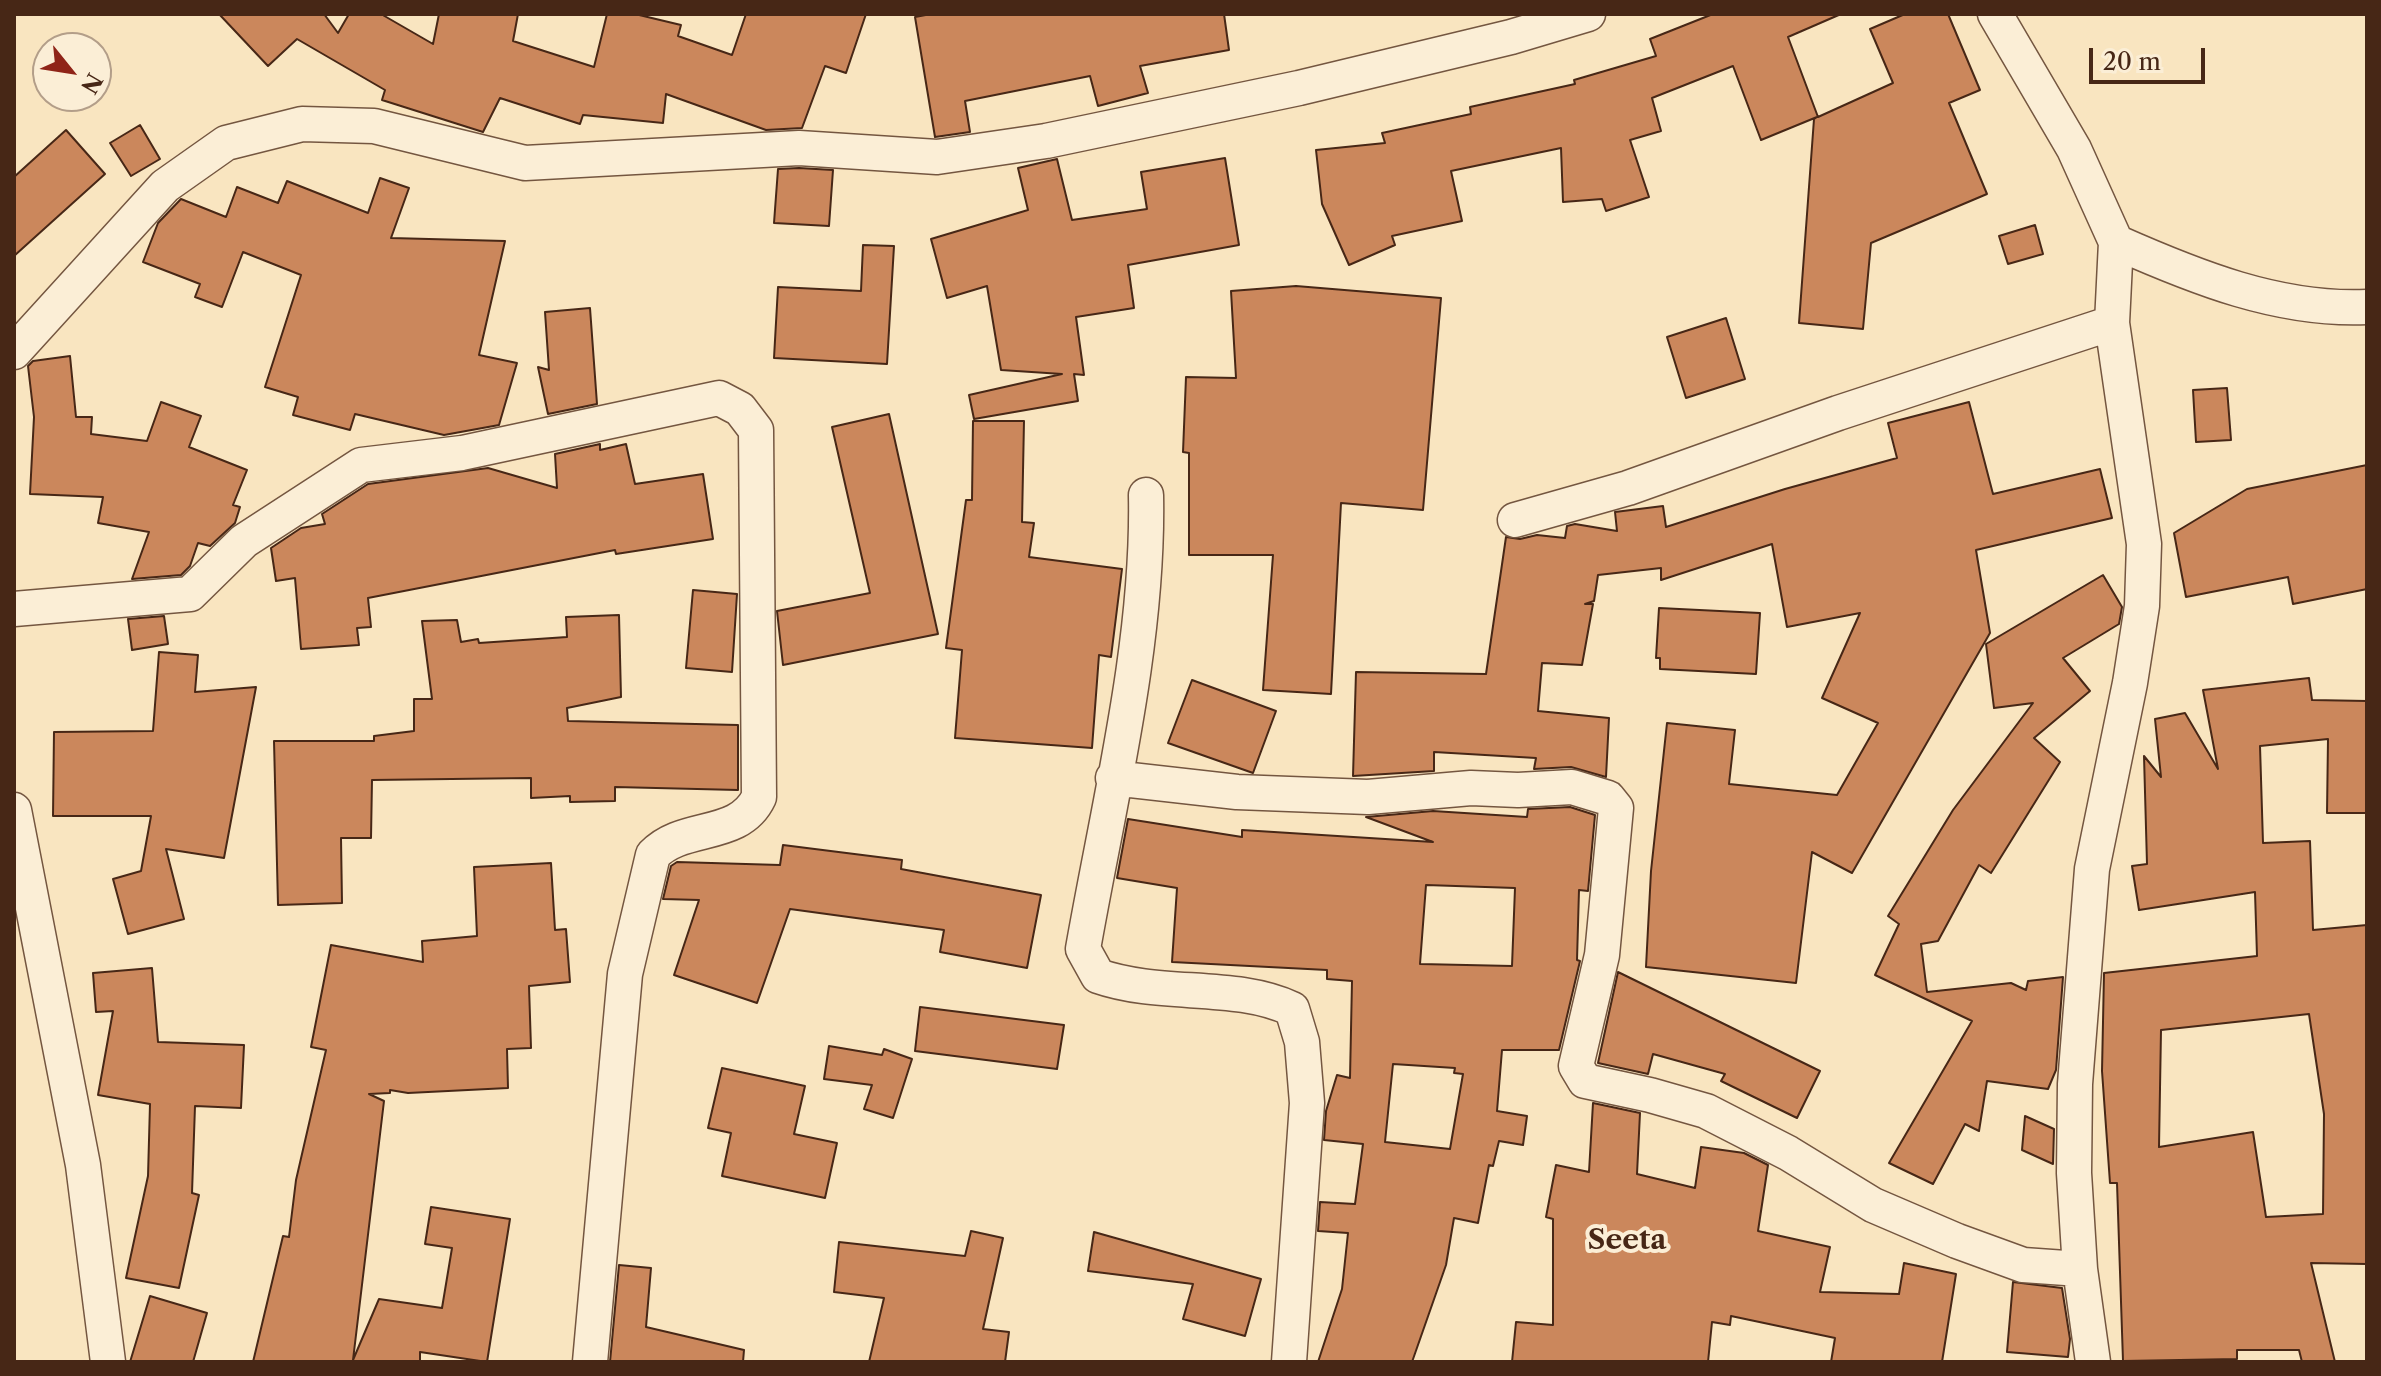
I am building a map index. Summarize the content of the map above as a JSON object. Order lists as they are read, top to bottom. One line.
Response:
{"districts":["Seeta"],"scale_bar":"20 m","north":"bottom right"}
